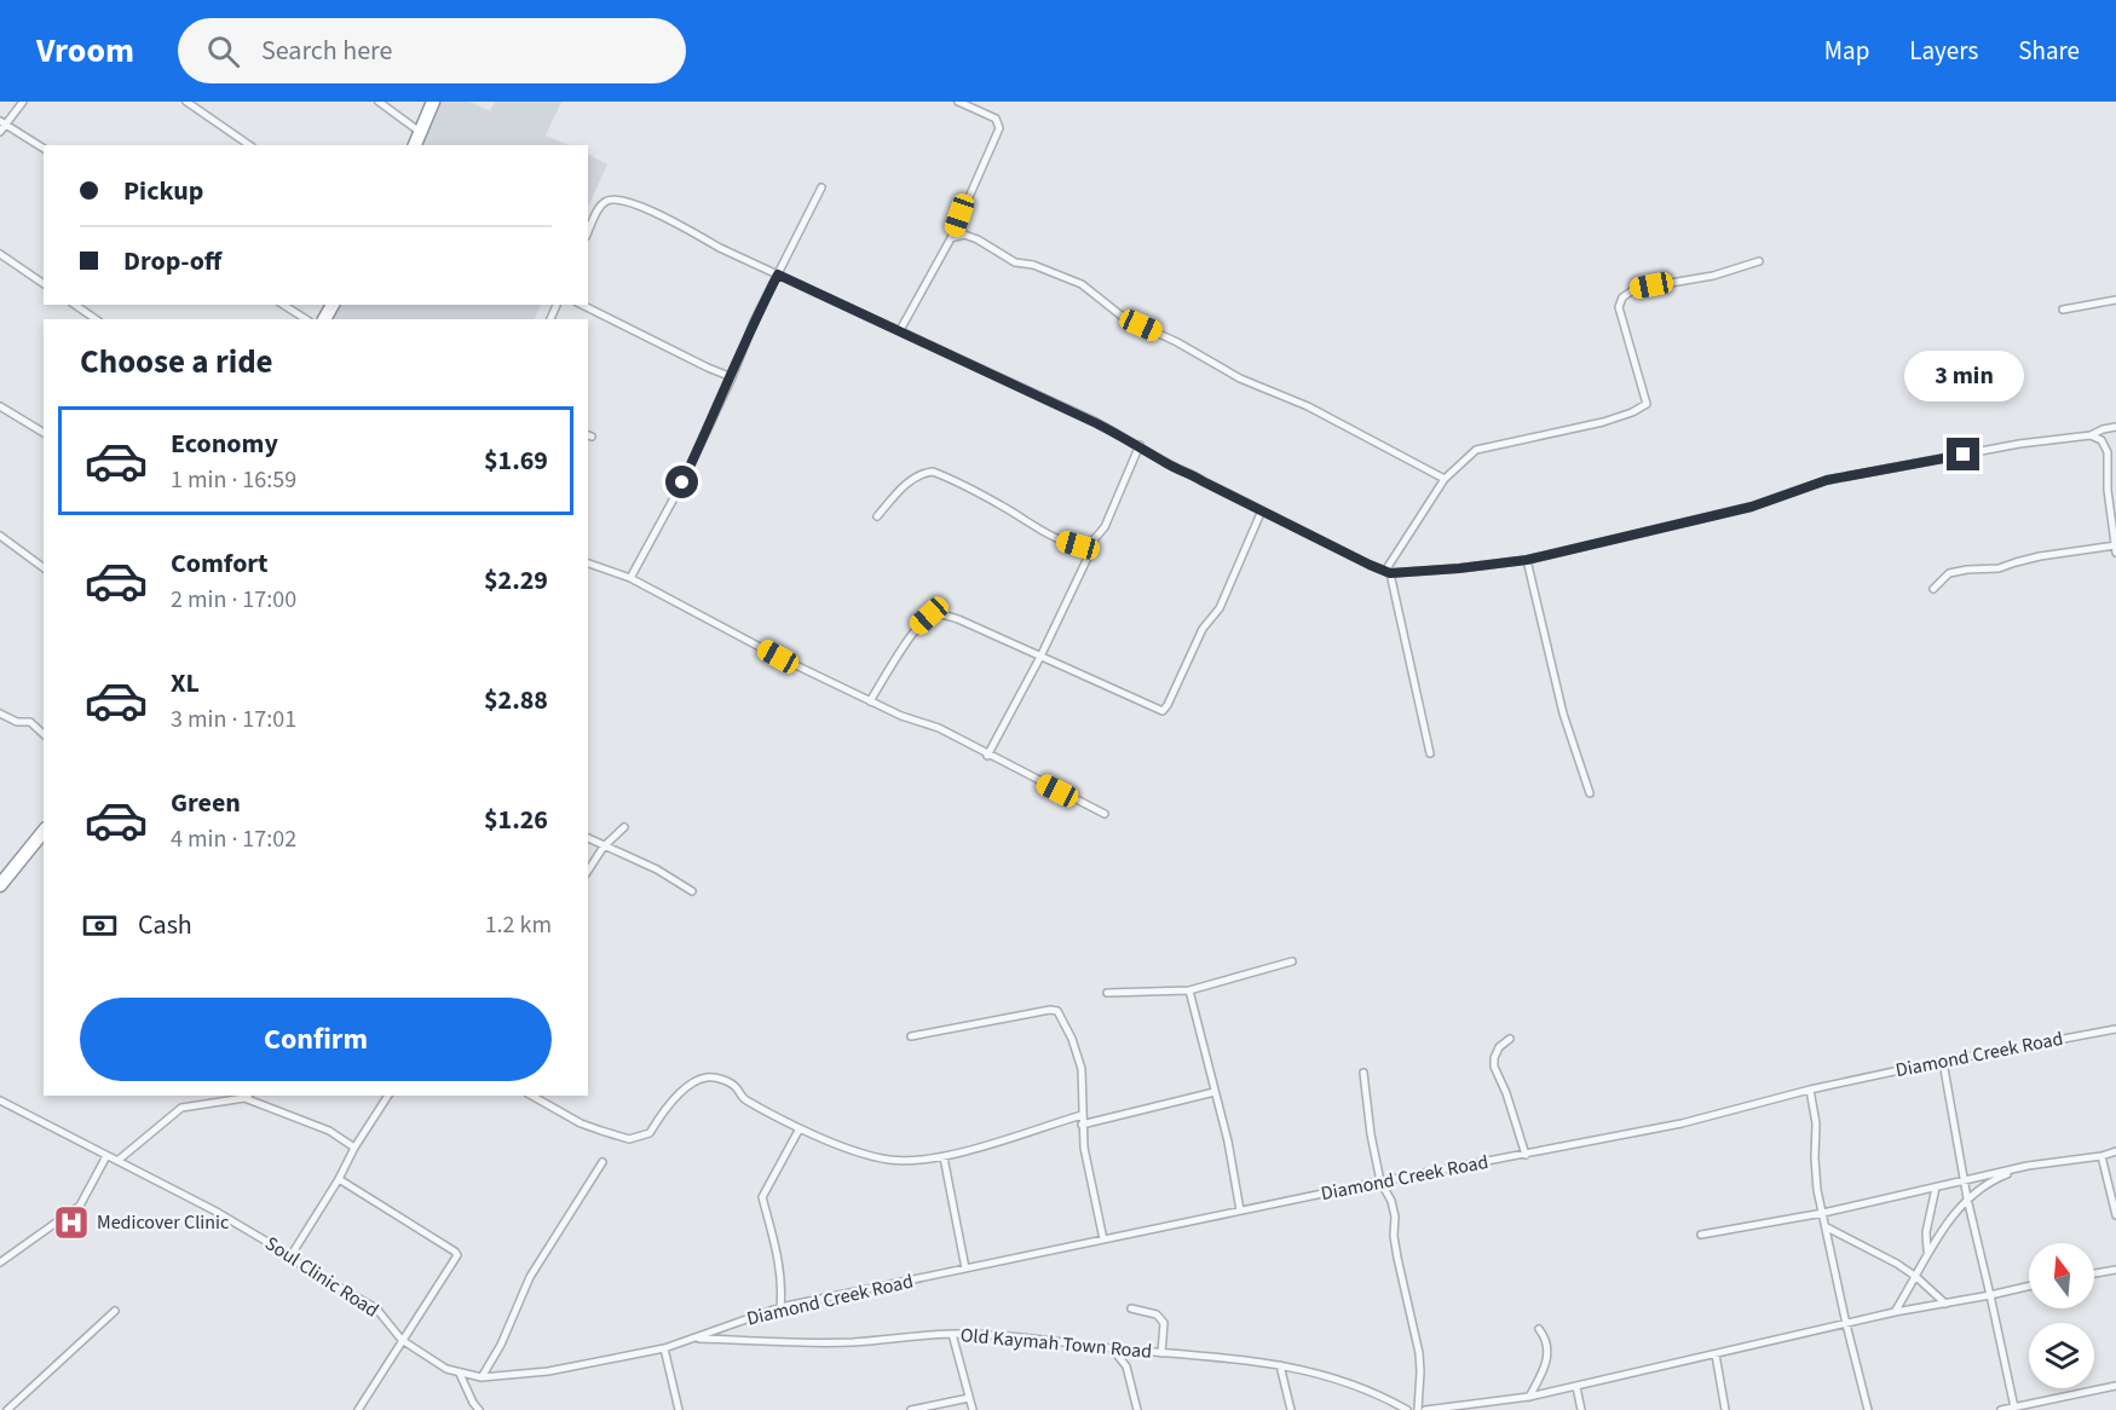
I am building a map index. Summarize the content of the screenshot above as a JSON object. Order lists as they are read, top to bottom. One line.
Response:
{"streets":{"street":["Diamond Creek Road","Soul Clinic Road","Old Kaymah Town Road"]},"crossings":[["Diamond Creek Road","Soul Clinic Road"],["Diamond Creek Road","Old Kaymah Town Road"],["Soul Clinic Road","Old Kaymah Town Road"]],"places":{"hospital":["Medicover Clinic"]},"north":"top","page":{"header":"Vroom","search":"Search here","nav":["Map","Layers","Share"],"banner":["Pickup","Drop-off"],"heading":"Choose a ride","bubble":"3 min","list":[{"name":"Economy","note":"1 min · 16:59","value":"$1.69"},{"name":"Comfort","note":"2 min · 17:00","value":"$2.29"},{"name":"XL","note":"3 min · 17:01","value":"$2.88"},{"name":"Green","note":"4 min · 17:02","value":"$1.26"}],"pay":["Cash","1.2 km"],"buttons":"Confirm"}}
